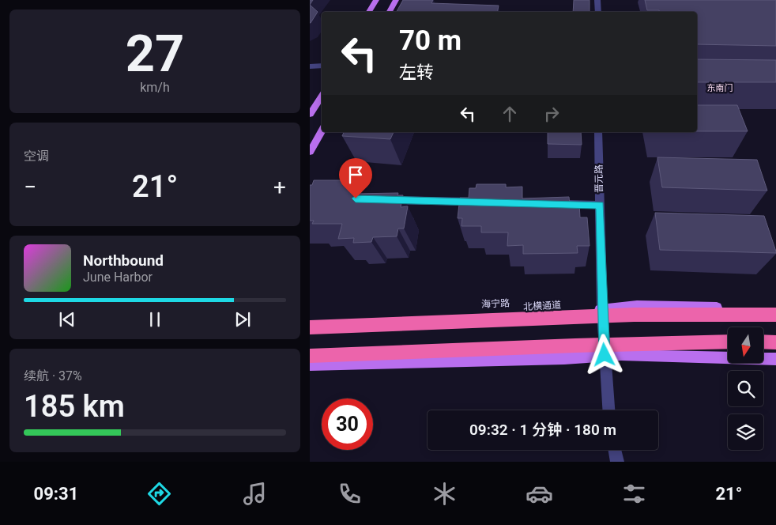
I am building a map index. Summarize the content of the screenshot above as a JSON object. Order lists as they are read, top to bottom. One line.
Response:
{"streets":{"highway":["北横通道"],"main road":["海宁路"],"street":["晋元路"]},"crossings":[["晋元路","海宁路"]],"districts":["东南门"],"north":"bottom","page":{"tile":[["27","km/h"],"空调",["续航 · 37%","185 km"]],"turn":["70 m","左转"],"heat":["−","21°","+"],"song":["Northbound","June Harbor"],"limit":"30","trip":"09:32 · 1 分钟 · 180 m","tabs":["09:31","21°"]}}
